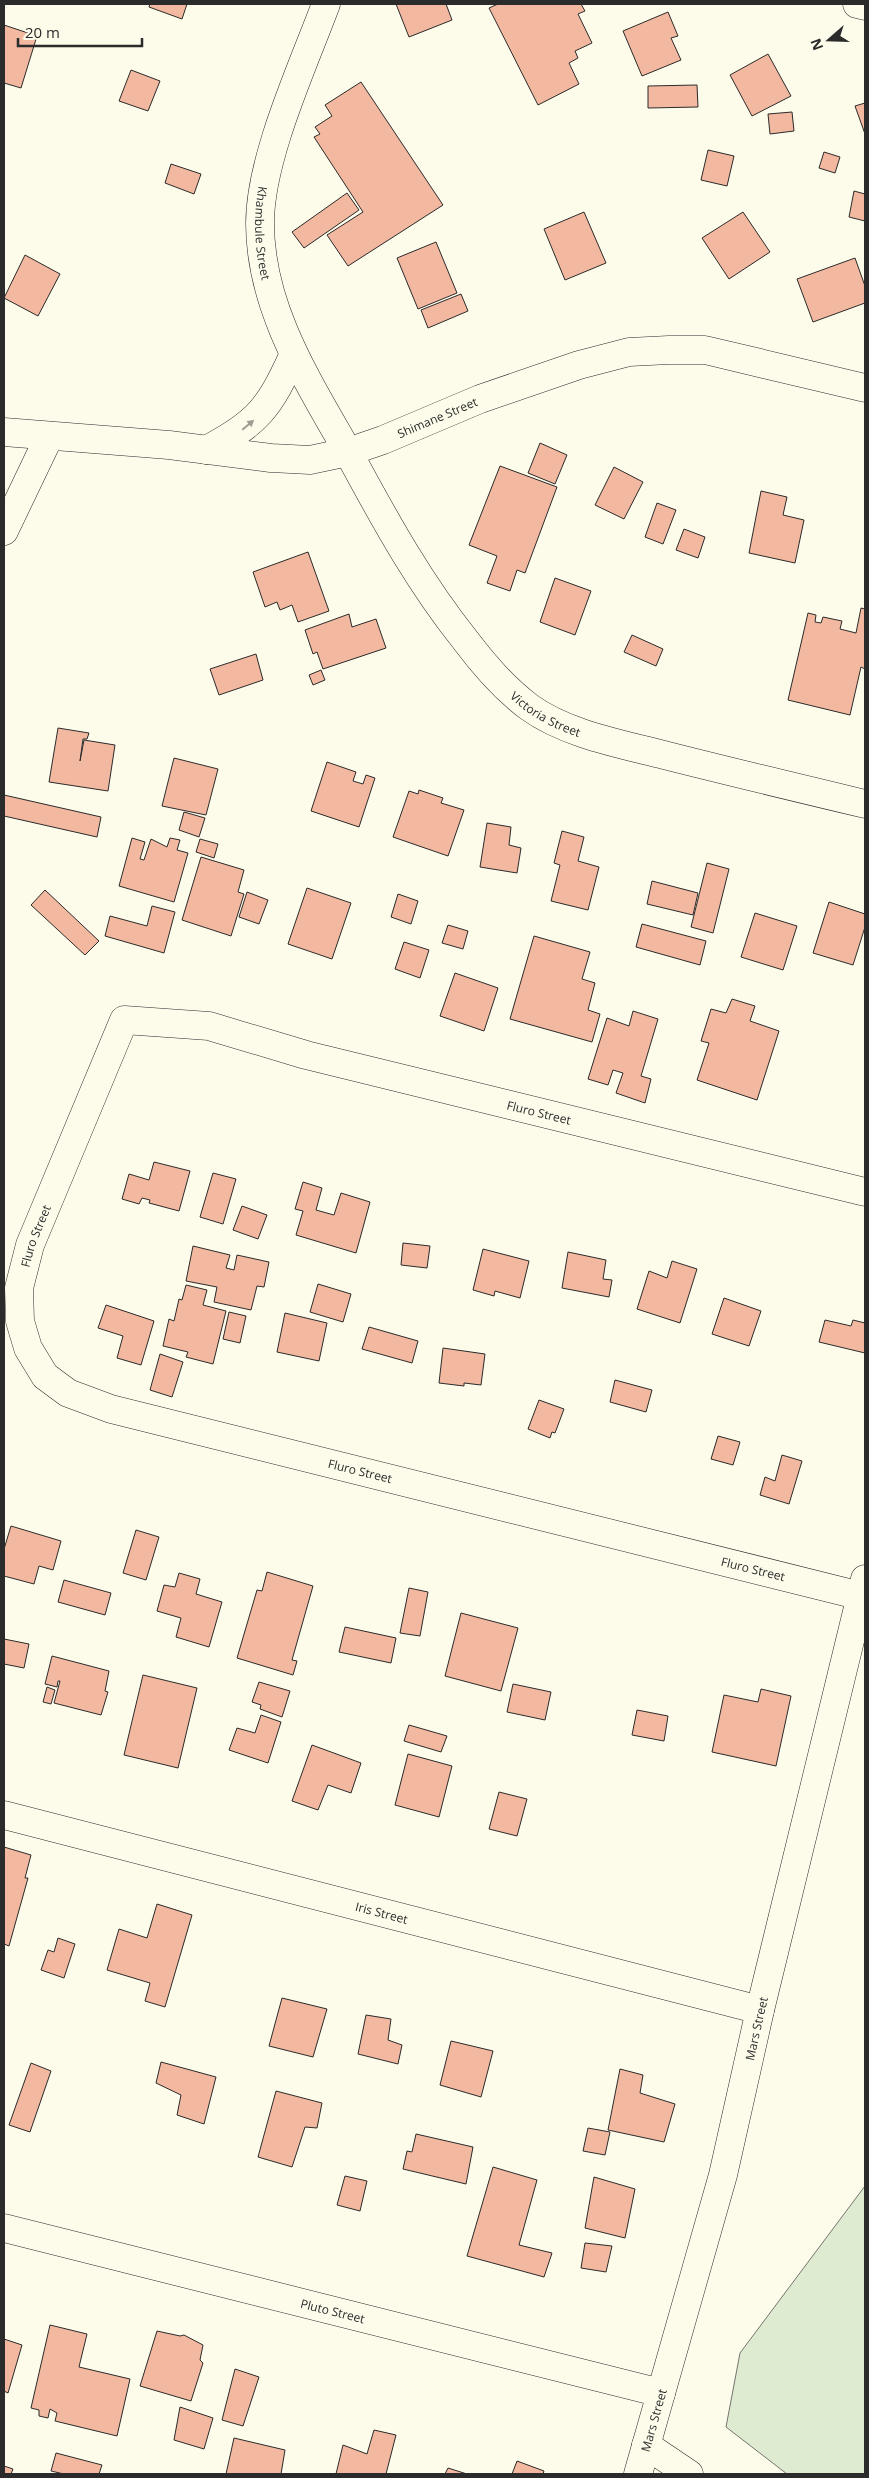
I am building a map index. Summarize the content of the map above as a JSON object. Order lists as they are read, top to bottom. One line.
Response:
{"streets":{"street":["Khambule Street","Shimane Street","Victoria Street","Fluro Street","Iris Street","Mars Street","Pluto Street"]},"crossings":[["Khambule Street","Shimane Street"],["Khambule Street","Victoria Street"],["Shimane Street","Victoria Street"],["Fluro Street","Mars Street"],["Iris Street","Mars Street"],["Mars Street","Pluto Street"]],"scale_bar":"20 m","north":"left"}
